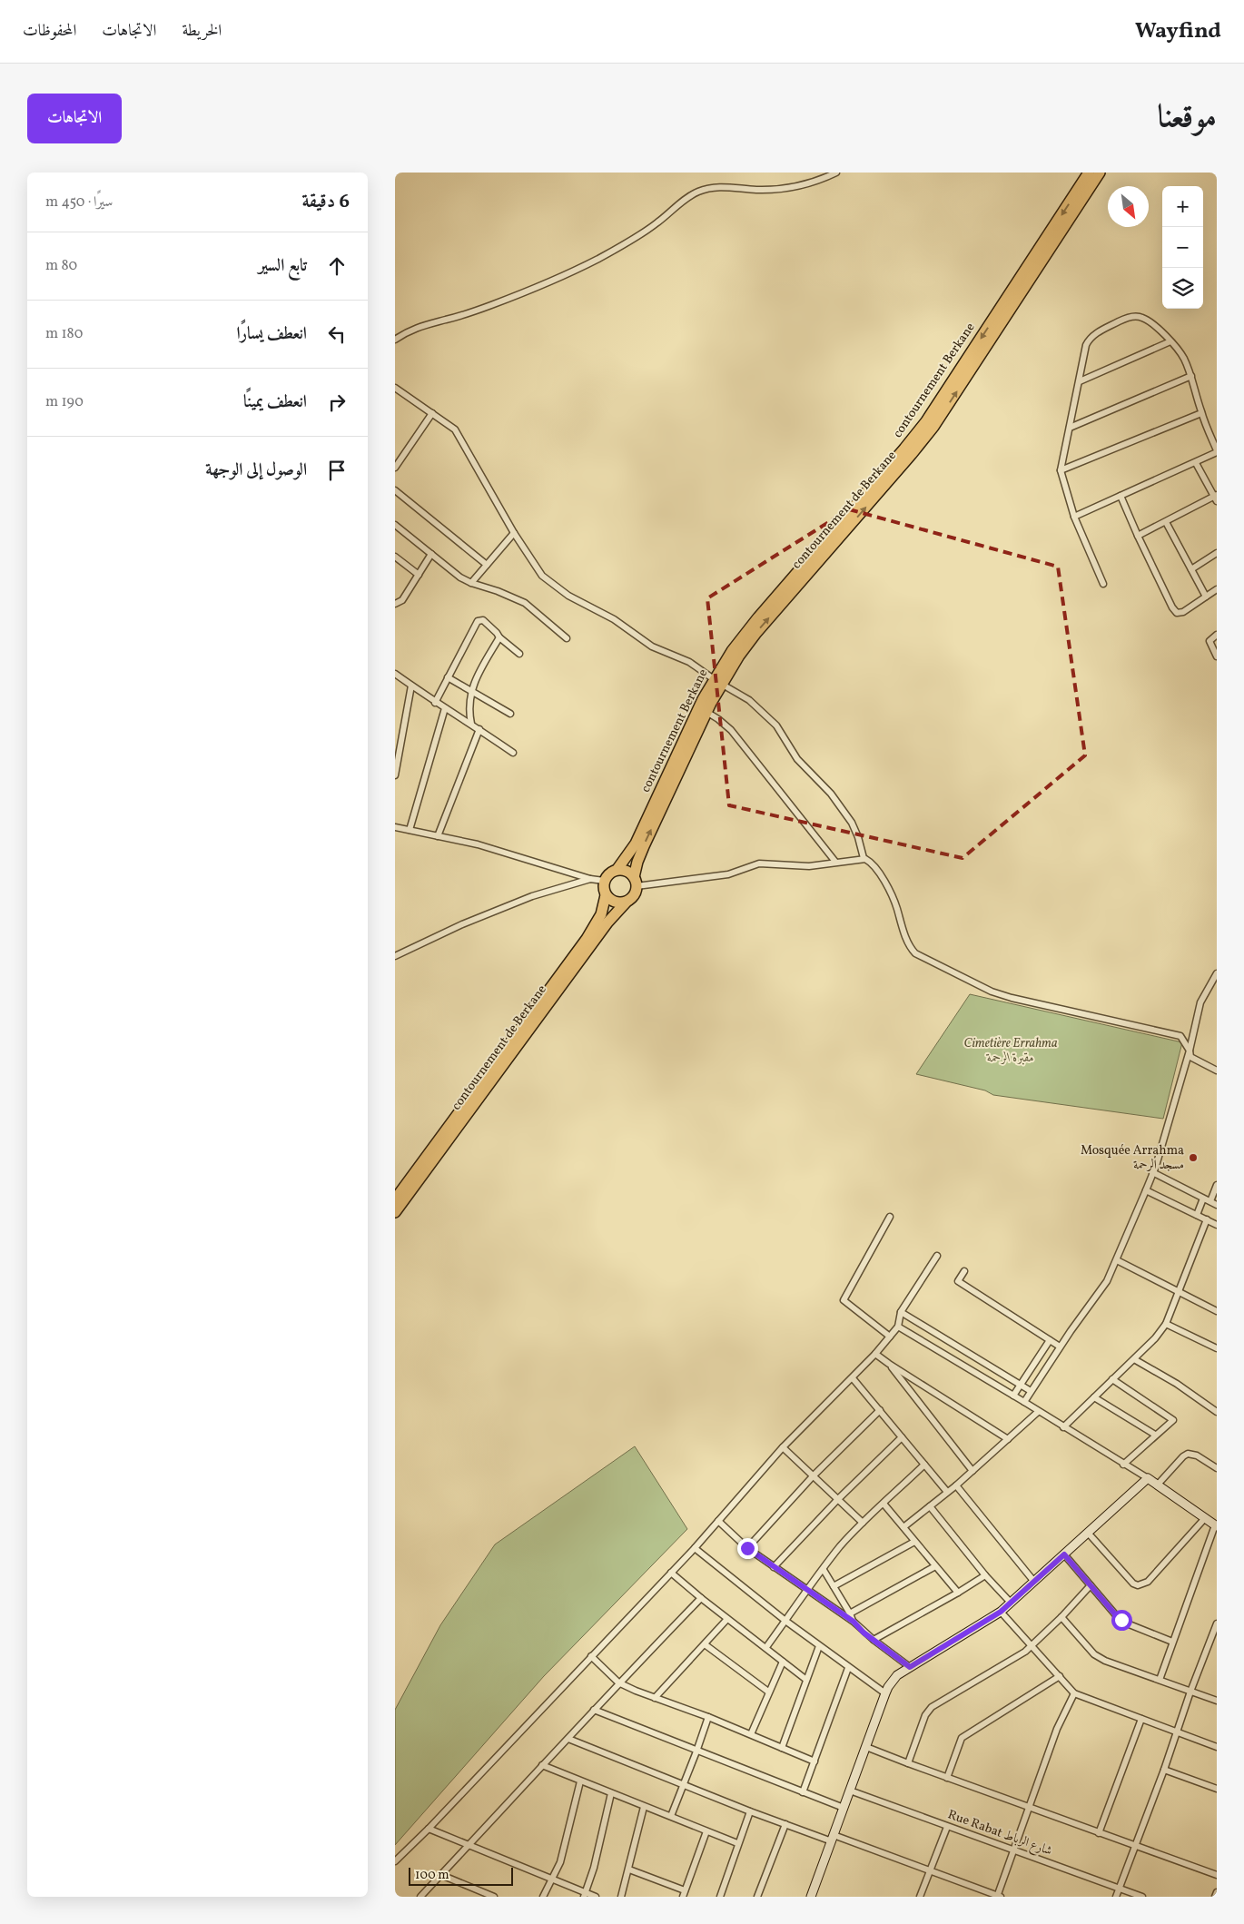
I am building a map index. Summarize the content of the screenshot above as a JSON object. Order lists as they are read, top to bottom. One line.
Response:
{"streets":{"highway":["contournement Berkane","contournement de Berkane"],"street":["Rue Rabat شارع الرباط"]},"crossings":[["contournement Berkane","contournement de Berkane"]],"one_way":["contournement Berkane","contournement de Berkane"],"parks":["Cimetière Errahma مقبرة الرحمة"],"places":["Mosquée Arrahma مسجد الرحمة"],"scale_bar":"100 m","north":"bottom right","page":{"header":"Wayfind","nav":["الخريطة","الاتجاهات","المحفوظات"],"title":"موقعنا","buttons":"الاتجاهات","heading":["6 دقيقة","سيرًا · 450 m"],"map_buttons":["+","−"],"list":[["تابع السير","80 m"],["انعطف يسارًا","180 m"],["انعطف يمينًا","190 m"],"الوصول إلى الوجهة"],"scale":"100 m"}}
